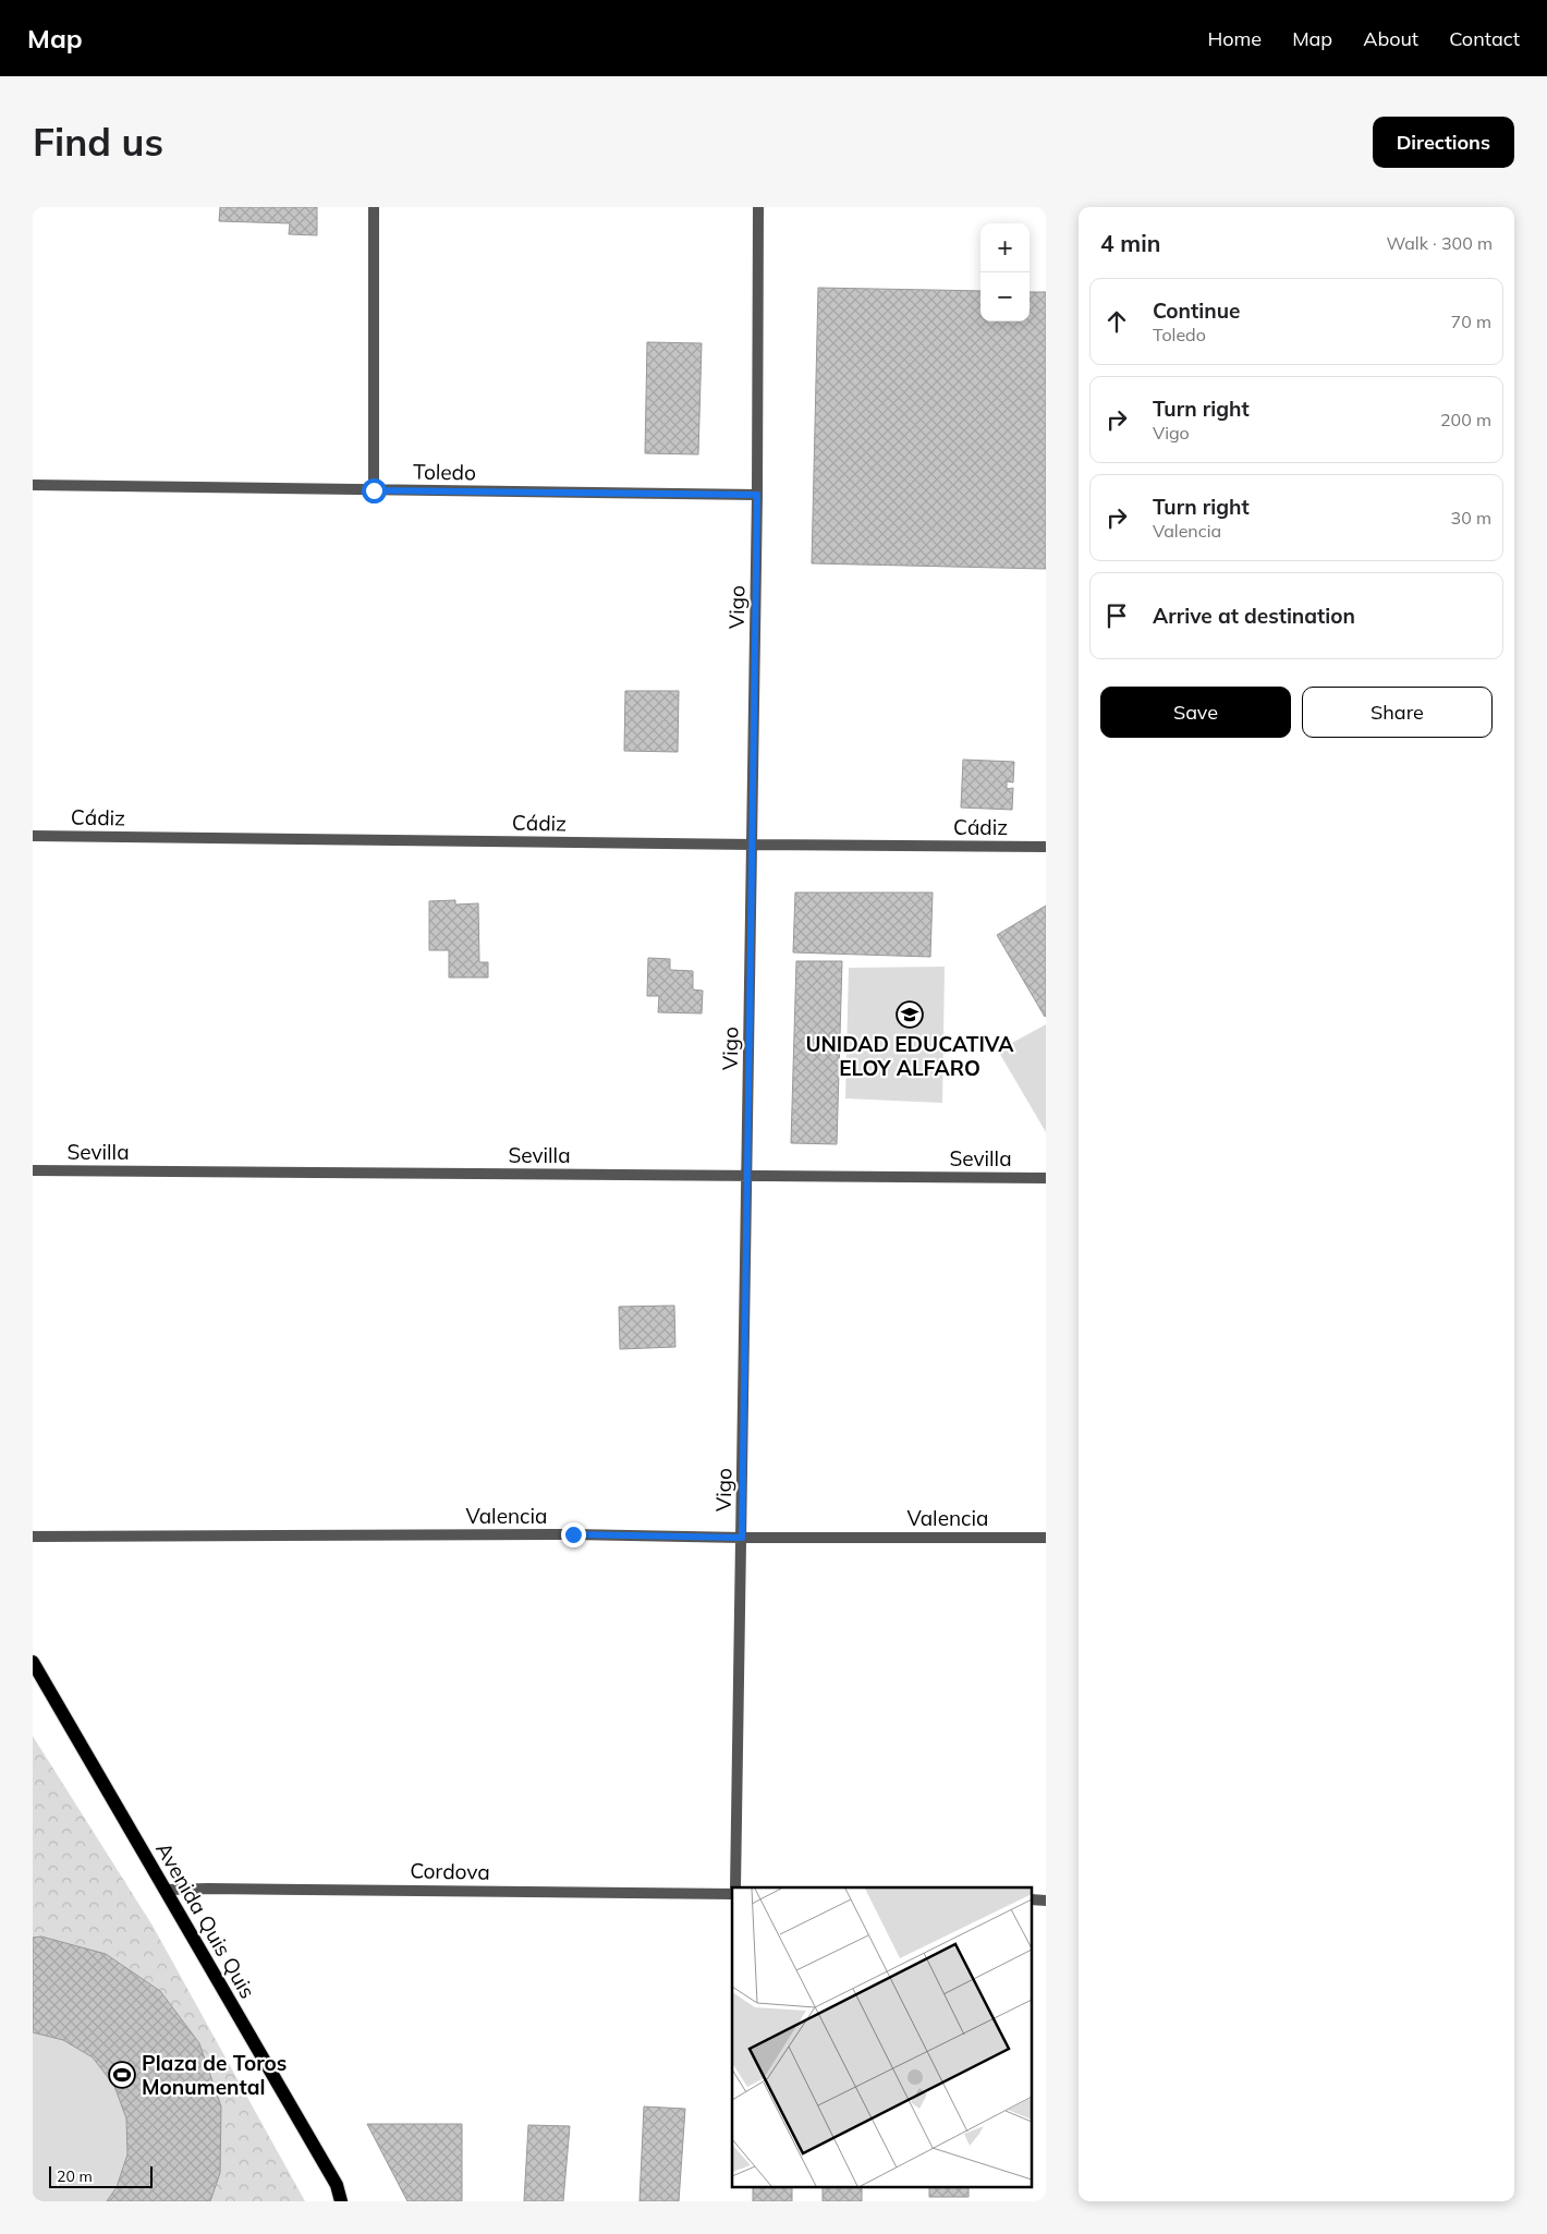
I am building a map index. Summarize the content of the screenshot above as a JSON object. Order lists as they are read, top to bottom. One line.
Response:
{"streets":{"main road":["Avenida Quis Quis"],"street":["Toledo","Vigo","Cádiz","Sevilla","Valencia","Cordova"]},"crossings":[["Toledo","Vigo"],["Vigo","Cádiz"],["Vigo","Sevilla"],["Vigo","Valencia"],["Cordova","Avenida Quis Quis"]],"places":{"school or university":["UNIDAD EDUCATIVA ELOY ALFARO"],"sports":["Plaza de Toros Monumental"]},"scale_bar":"20 m","page":{"header":"Map","nav":["Home","Map","About","Contact"],"buttons":["Directions",["Save","Share"]],"title":"Find us","heading":["4 min","Walk · 300 m"],"map_buttons":["+","−"],"list":[["Continue","Toledo","70 m"],["Turn right","Vigo","200 m"],["Turn right","Valencia","30 m"],"Arrive at destination"],"scale":"20 m"}}
